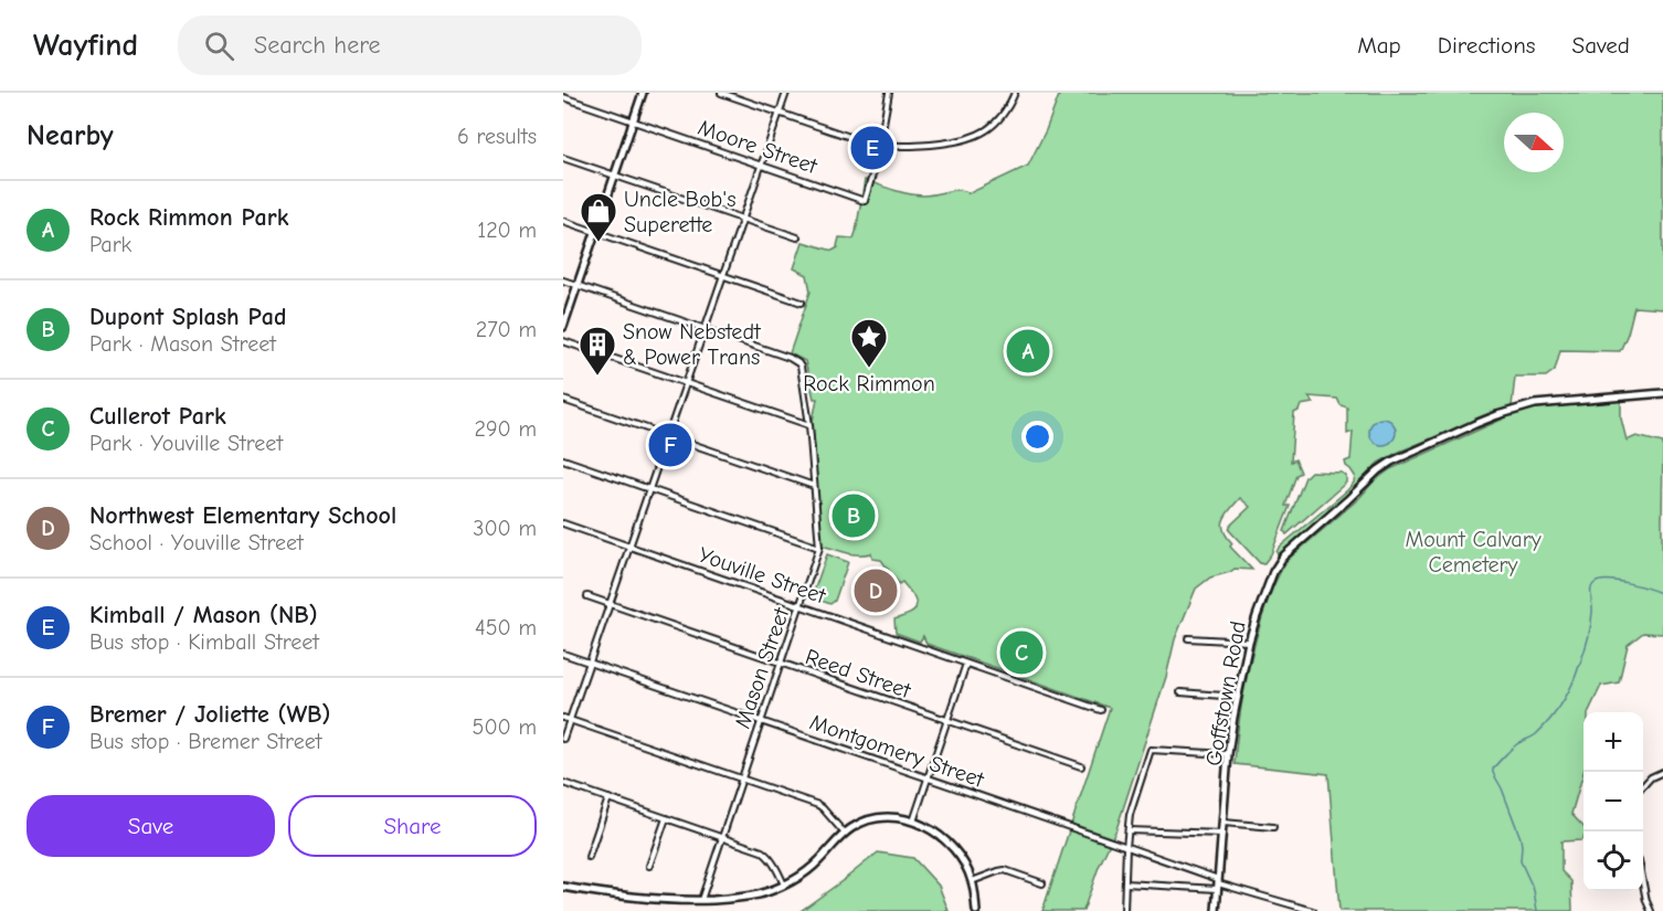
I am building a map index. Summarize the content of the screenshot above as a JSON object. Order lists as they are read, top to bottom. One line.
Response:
{"streets":{"main road":["Goffstown Road"],"street":["Moore Street","Youville Street","Mason Street","Reed Street","Montgomery Street"]},"crossings":[["Youville Street","Mason Street"],["Mason Street","Reed Street"],["Mason Street","Montgomery Street"],["Goffstown Road","Montgomery Street"]],"parks":["Mount Calvary Cemetery"],"places":{"shop":["Uncle Bob's Superette"],"place":["Rock Rimmon"],"building":["Snow Nebstedt & Power Trans"]},"north":"right","page":{"header":"Wayfind","search":"Search here","nav":["Map","Directions","Saved"],"heading":["Nearby","6 results"],"pins":["E","A","F","B","D","C"],"list":[{"mark":"A","name":"Rock Rimmon Park","note":"Park","value":"120 m"},{"mark":"B","name":"Dupont Splash Pad","note":"Park · Mason Street","value":"270 m"},{"mark":"C","name":"Cullerot Park","note":"Park · Youville Street","value":"290 m"},{"mark":"D","name":"Northwest Elementary School","note":"School · Youville Street","value":"300 m"},{"mark":"E","name":"Kimball / Mason (NB)","note":"Bus stop · Kimball Street","value":"450 m"},{"mark":"F","name":"Bremer / Joliette (WB)","note":"Bus stop · Bremer Street","value":"500 m"}],"map_buttons":["+","−"],"buttons":["Save","Share"]}}
